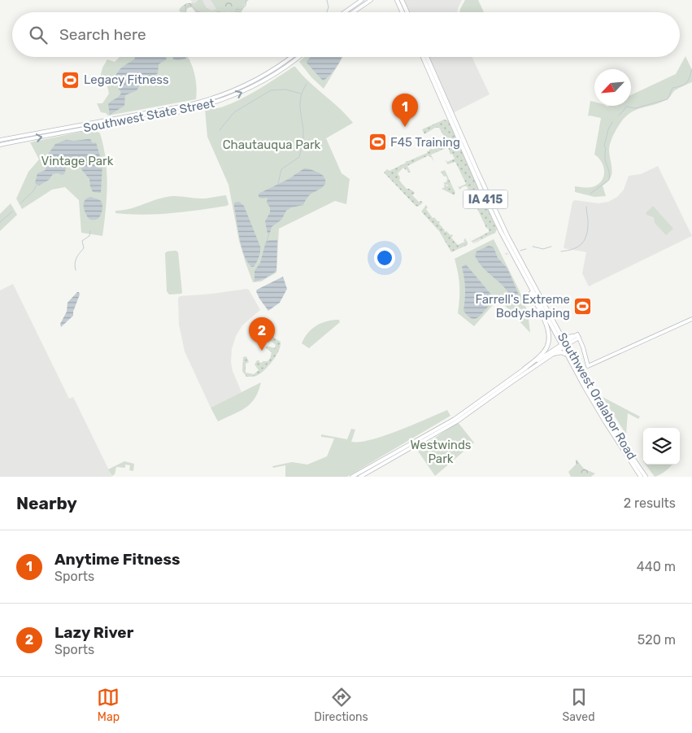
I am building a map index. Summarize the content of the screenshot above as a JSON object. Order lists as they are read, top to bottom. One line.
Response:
{"streets":{"main road":["Southwest State Street","IA 415","Southwest Oralabor Road"]},"parks":["Chautauqua Park","Vintage Park","Westwinds Park"],"places":{"sports":["Legacy Fitness","F45 Training","Farrell's Extreme Bodyshaping"]},"north":"bottom left","page":{"search":"Search here","pins":["1","2"],"heading":["Nearby","2 results"],"list":[{"mark":"1","name":"Anytime Fitness","note":"Sports","value":"440 m"},{"mark":"2","name":"Lazy River","note":"Sports","value":"520 m"}],"nav":["Map","Directions","Saved"]}}
